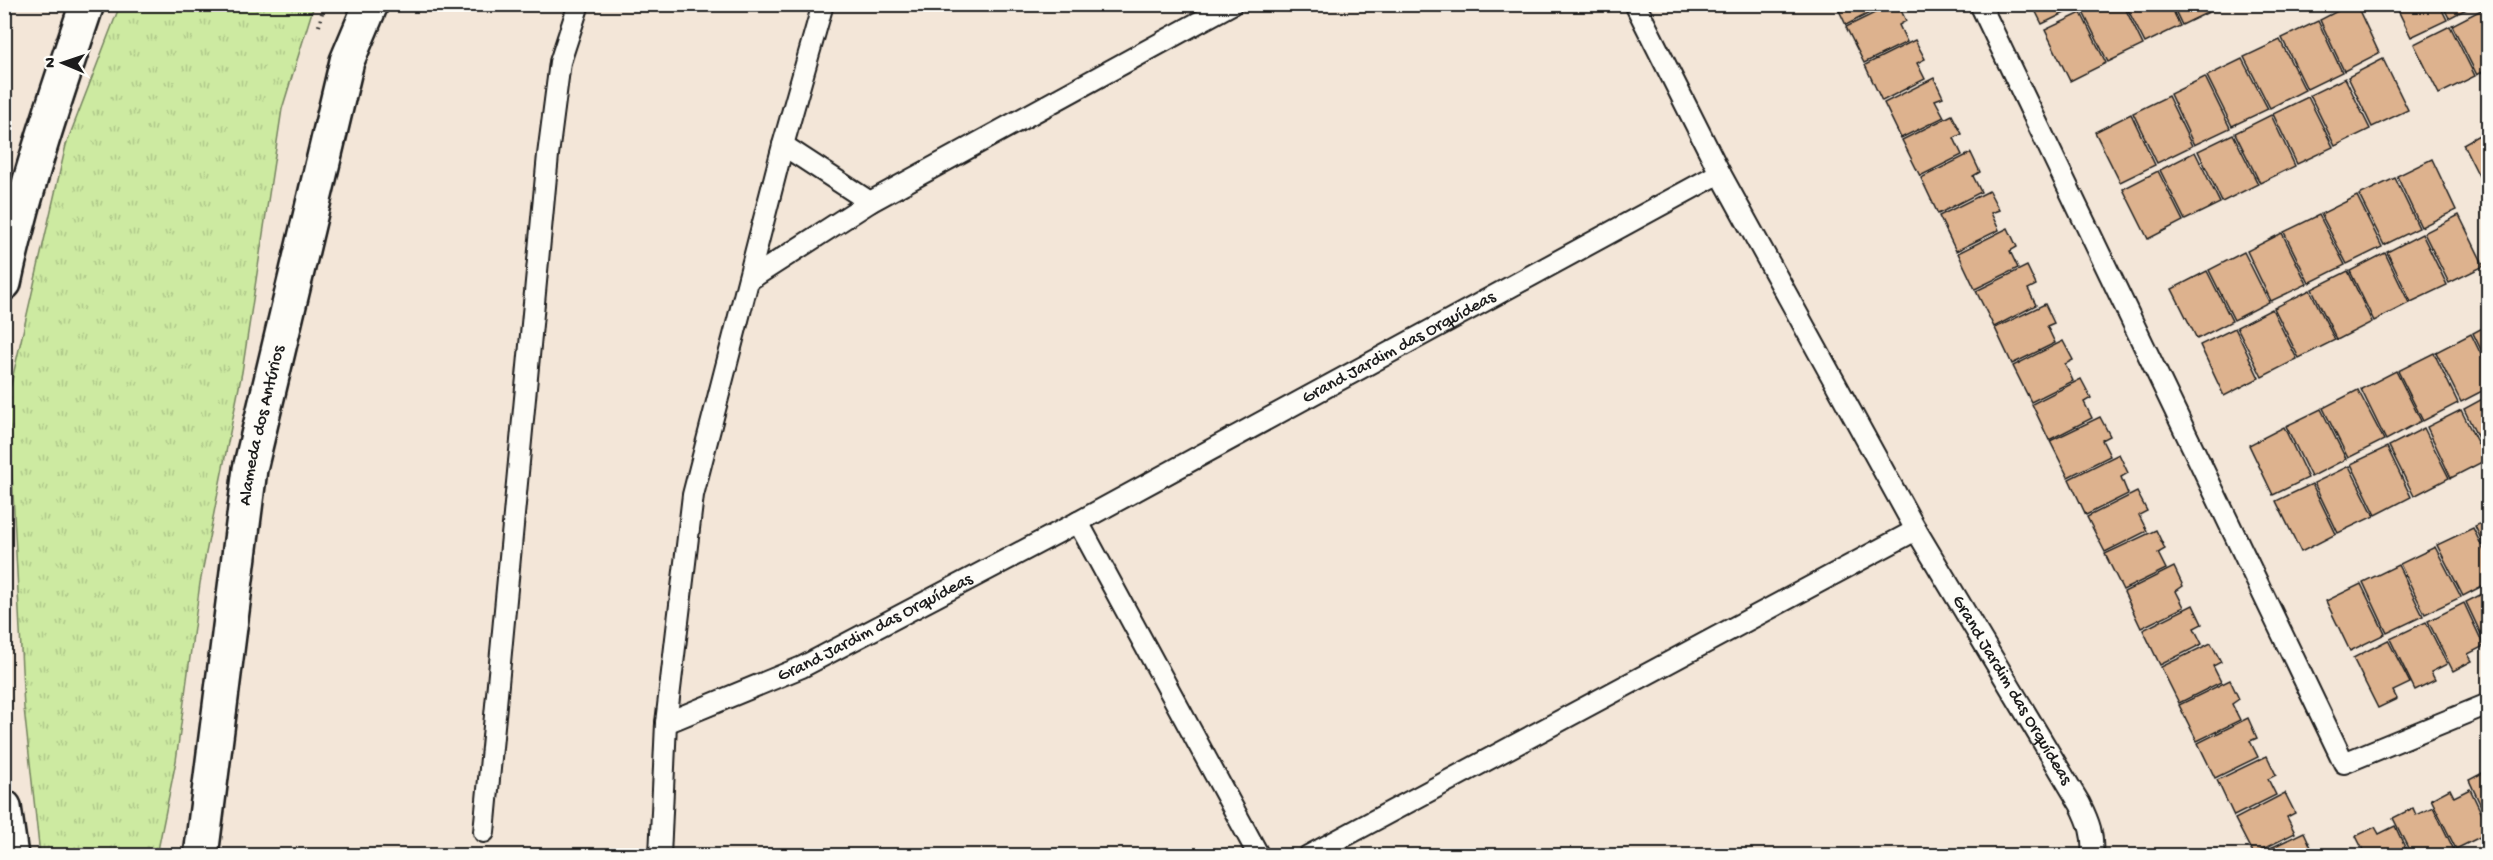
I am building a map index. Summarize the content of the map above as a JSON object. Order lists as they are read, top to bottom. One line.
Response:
{"streets":{"street":["Alameda dos Antúrios"],"lane":["Grand Jardim das Orquídeas"]},"north":"left"}
